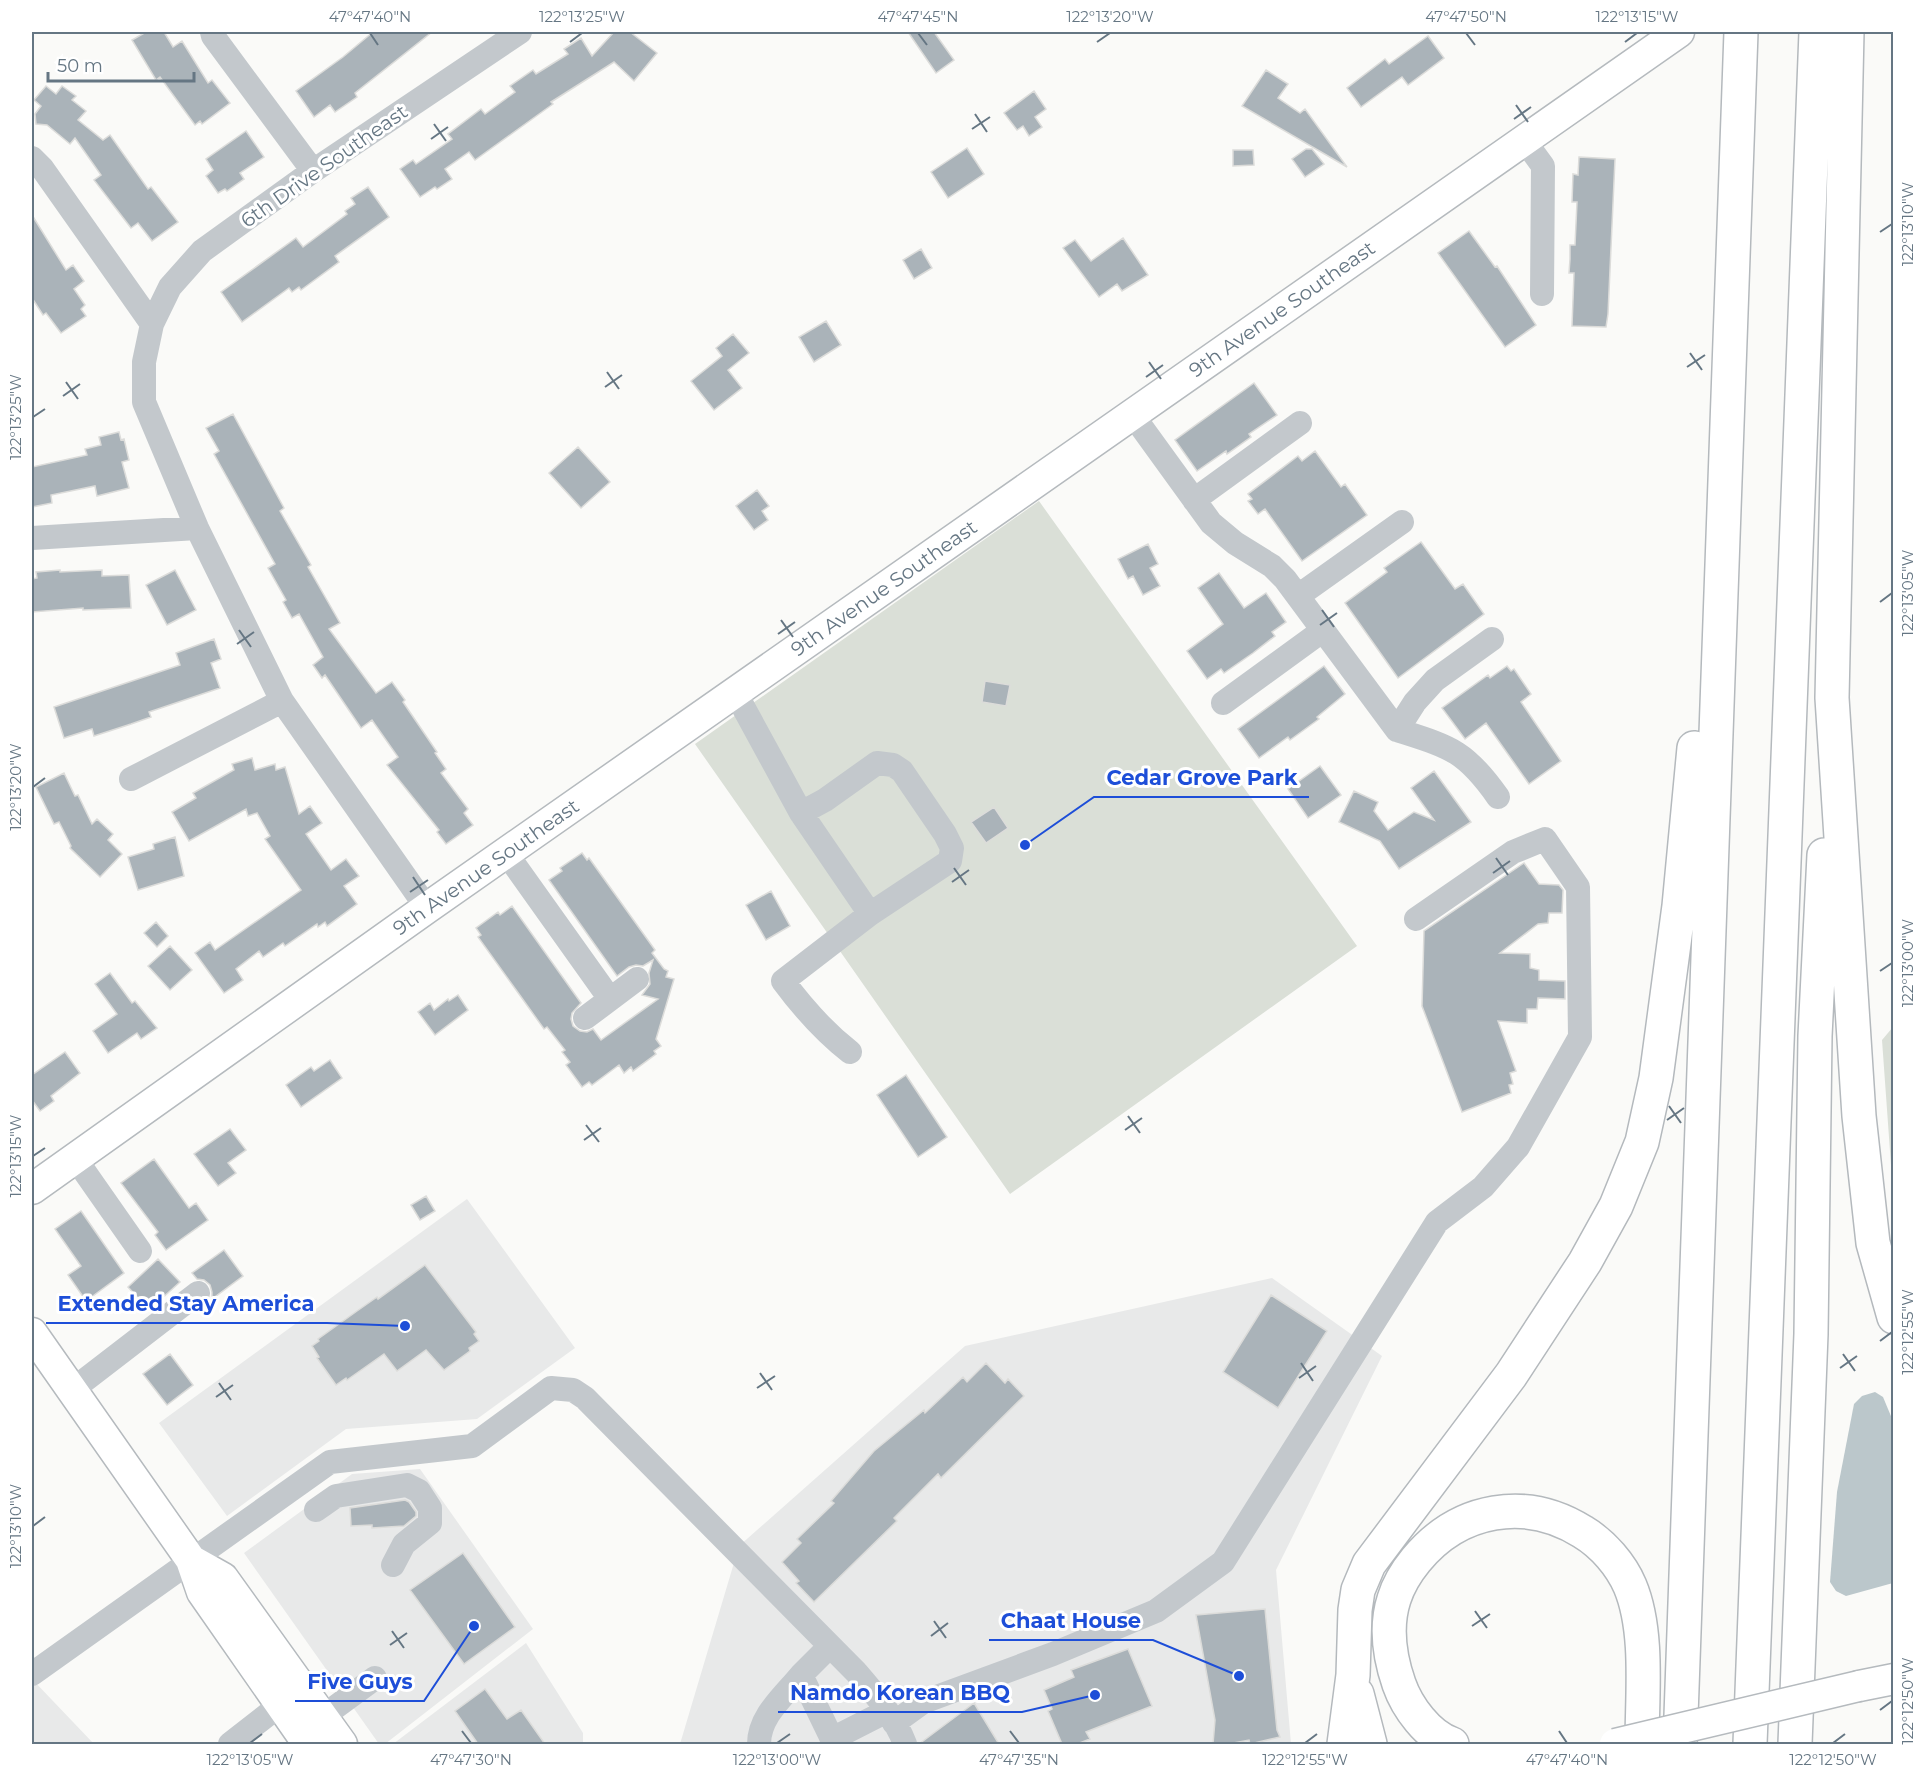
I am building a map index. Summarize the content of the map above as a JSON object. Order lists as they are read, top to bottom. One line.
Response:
{"streets":{"main road":["9th Avenue Southeast"],"street":["6th Drive Southeast"]},"crossings":[["6th Drive Southeast","9th Avenue Southeast"]],"places":["Cedar Grove Park","Extended Stay America","Five Guys","Chaat House","Namdo Korean BBQ"],"scale_bar":"50 m","coordinates":["47°47'40\"N","122°13'25\"W","47°47'45\"N","122°13'20\"W","47°47'50\"N","122°13'15\"W","122°13'10\"W","122°13'05\"W","122°13'00\"W","122°12'55\"W","122°12'50\"W","47°47'30\"N","47°47'35\"N"]}
